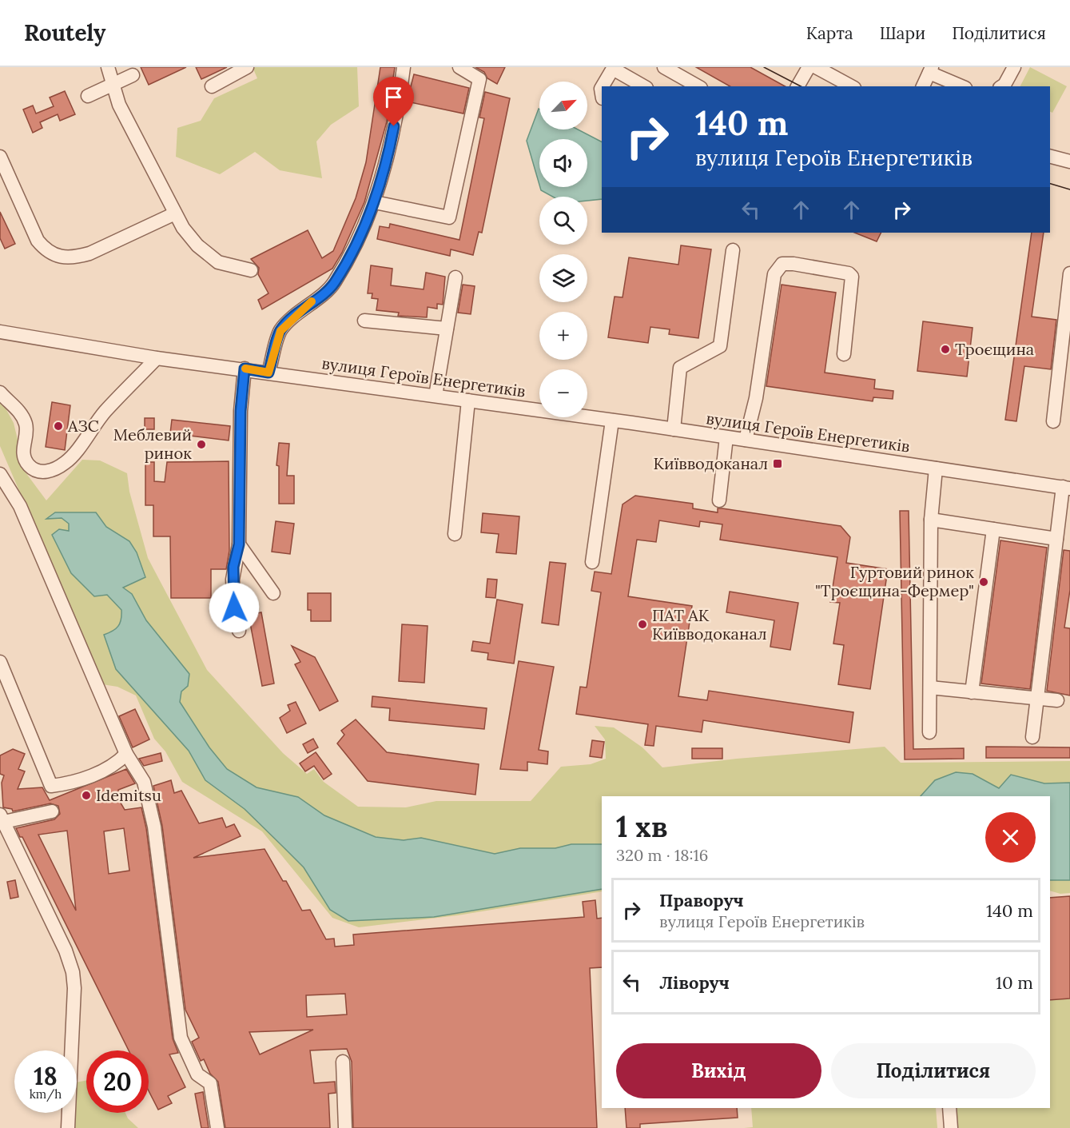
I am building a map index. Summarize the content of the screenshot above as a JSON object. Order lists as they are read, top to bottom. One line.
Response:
{"streets":{"street":["вулиця Героїв Енергетиків"]},"places":{"other":["Троєщина","АЗС","Меблевий ринок","Гуртовий ринок \"Троєщина-Фермер\"","ПАТ АК Київводоканал","Idemitsu"],"transit":["Київводоканал"]},"north":"top right","page":{"header":"Routely","nav":["Карта","Шари","Поділитися"],"map_buttons":["+","−"],"turn":["140 m","вулиця Героїв Енергетиків"],"heading":["1 хв","320 m · 18:16"],"list":[{"name":"Праворуч","note":"вулиця Героїв Енергетиків","value":"140 m"},{"name":"Ліворуч","value":"10 m"}],"buttons":["Вихід","Поділитися"],"speed":"18 km/h","limit":"20"}}
